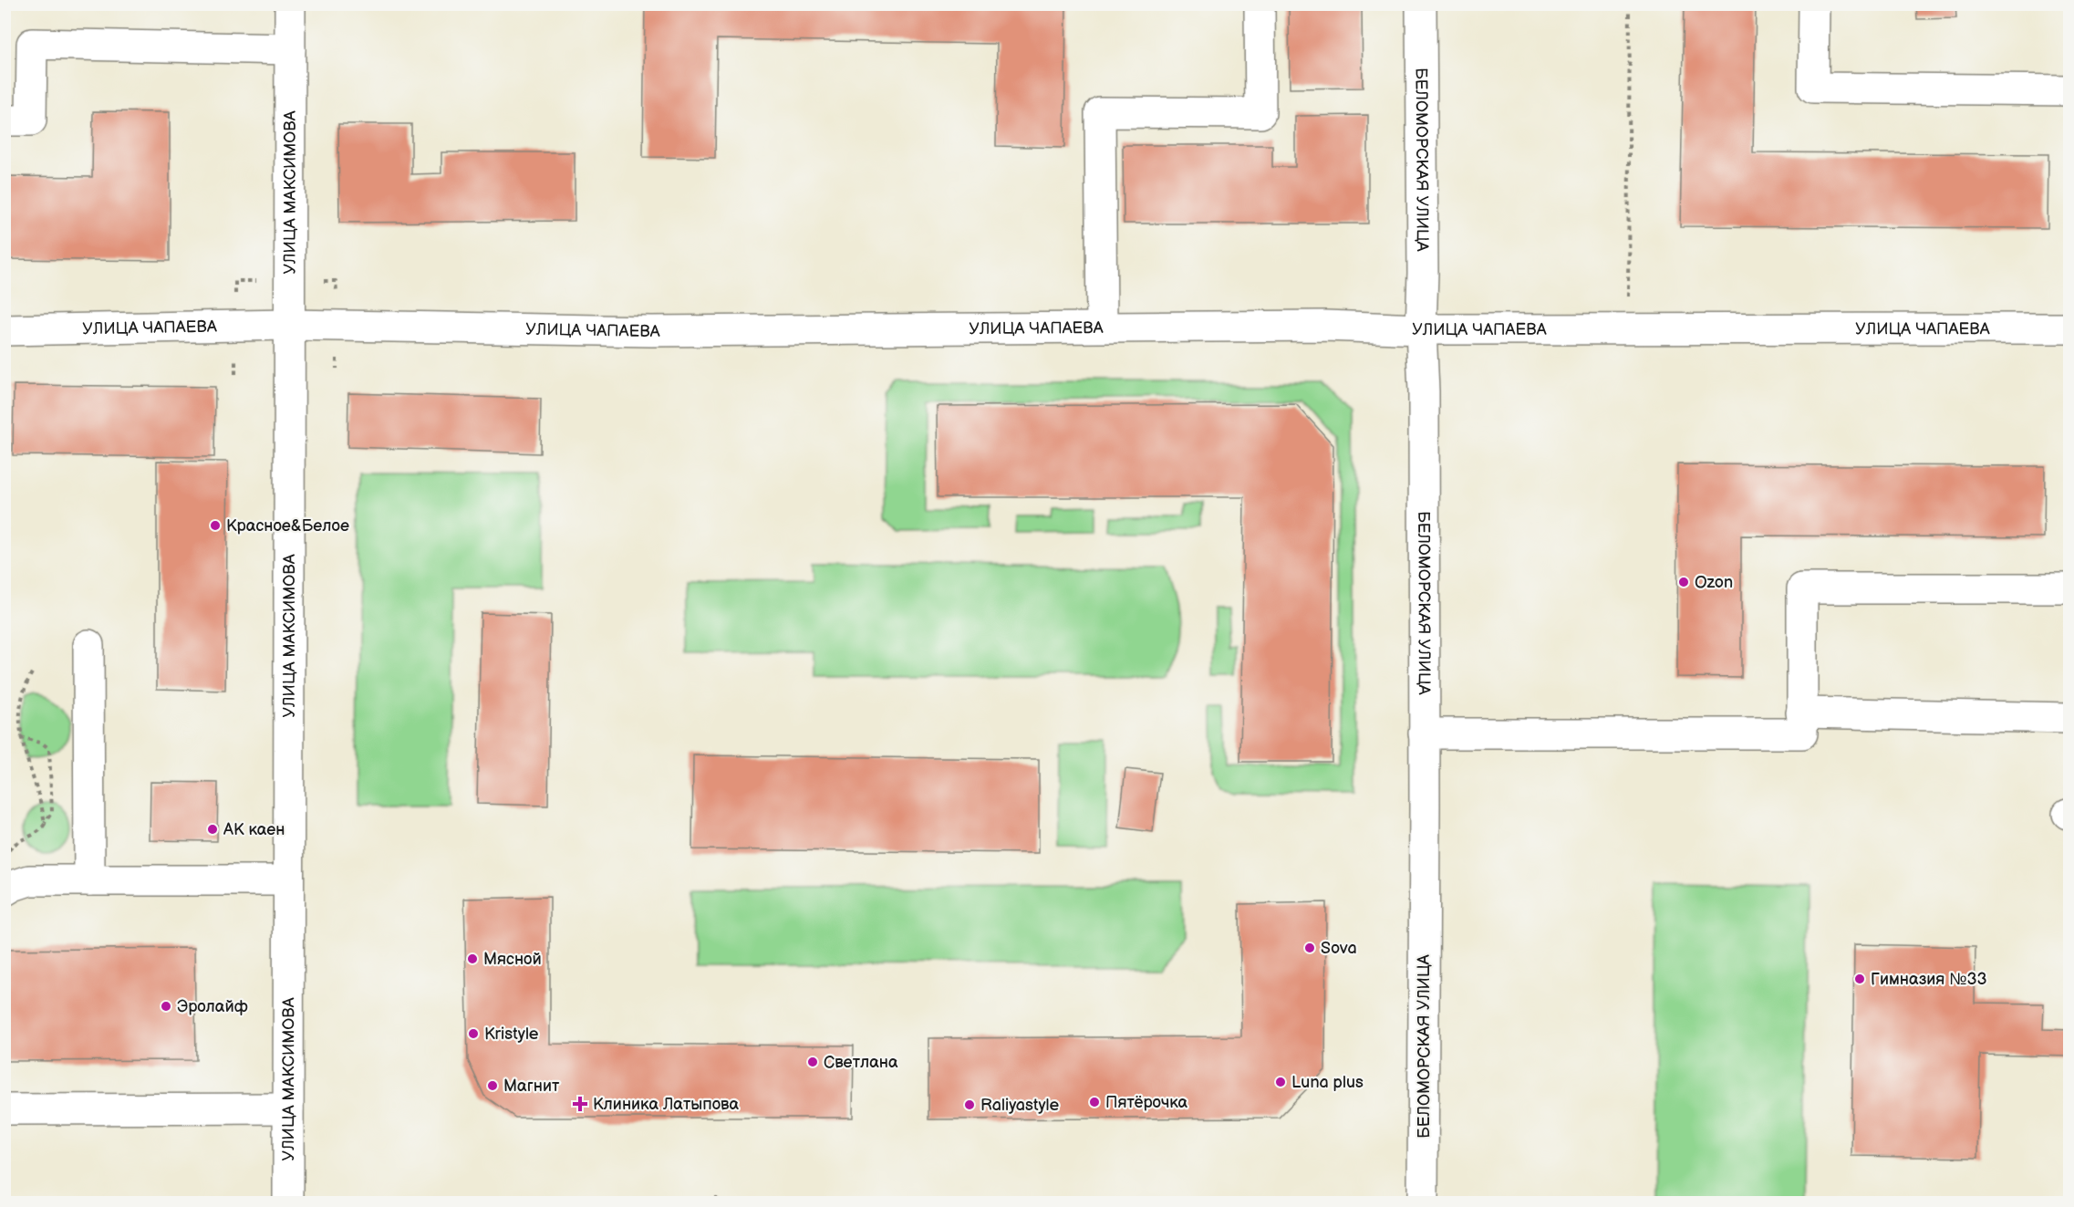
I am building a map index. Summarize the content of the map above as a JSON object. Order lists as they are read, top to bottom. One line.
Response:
{"streets":{"main road":["БЕЛОМОРСКАЯ УЛИЦА","УЛИЦА МАКСИМОВА","УЛИЦА ЧАПАЕВА"]},"crossings":[["БЕЛОМОРСКАЯ УЛИЦА","УЛИЦА ЧАПАЕВА"],["УЛИЦА МАКСИМОВА","УЛИЦА ЧАПАЕВА"]],"places":{"other":["Красное&Белое","Ozon","АК каен","Sova","Мясной","Гимназия №33","Эролайф","Kristyle","Светлана","Luna plus","Магнит","Пятёрочка","Raliyastyle"],"health":["Клиника Латыпова"]}}
